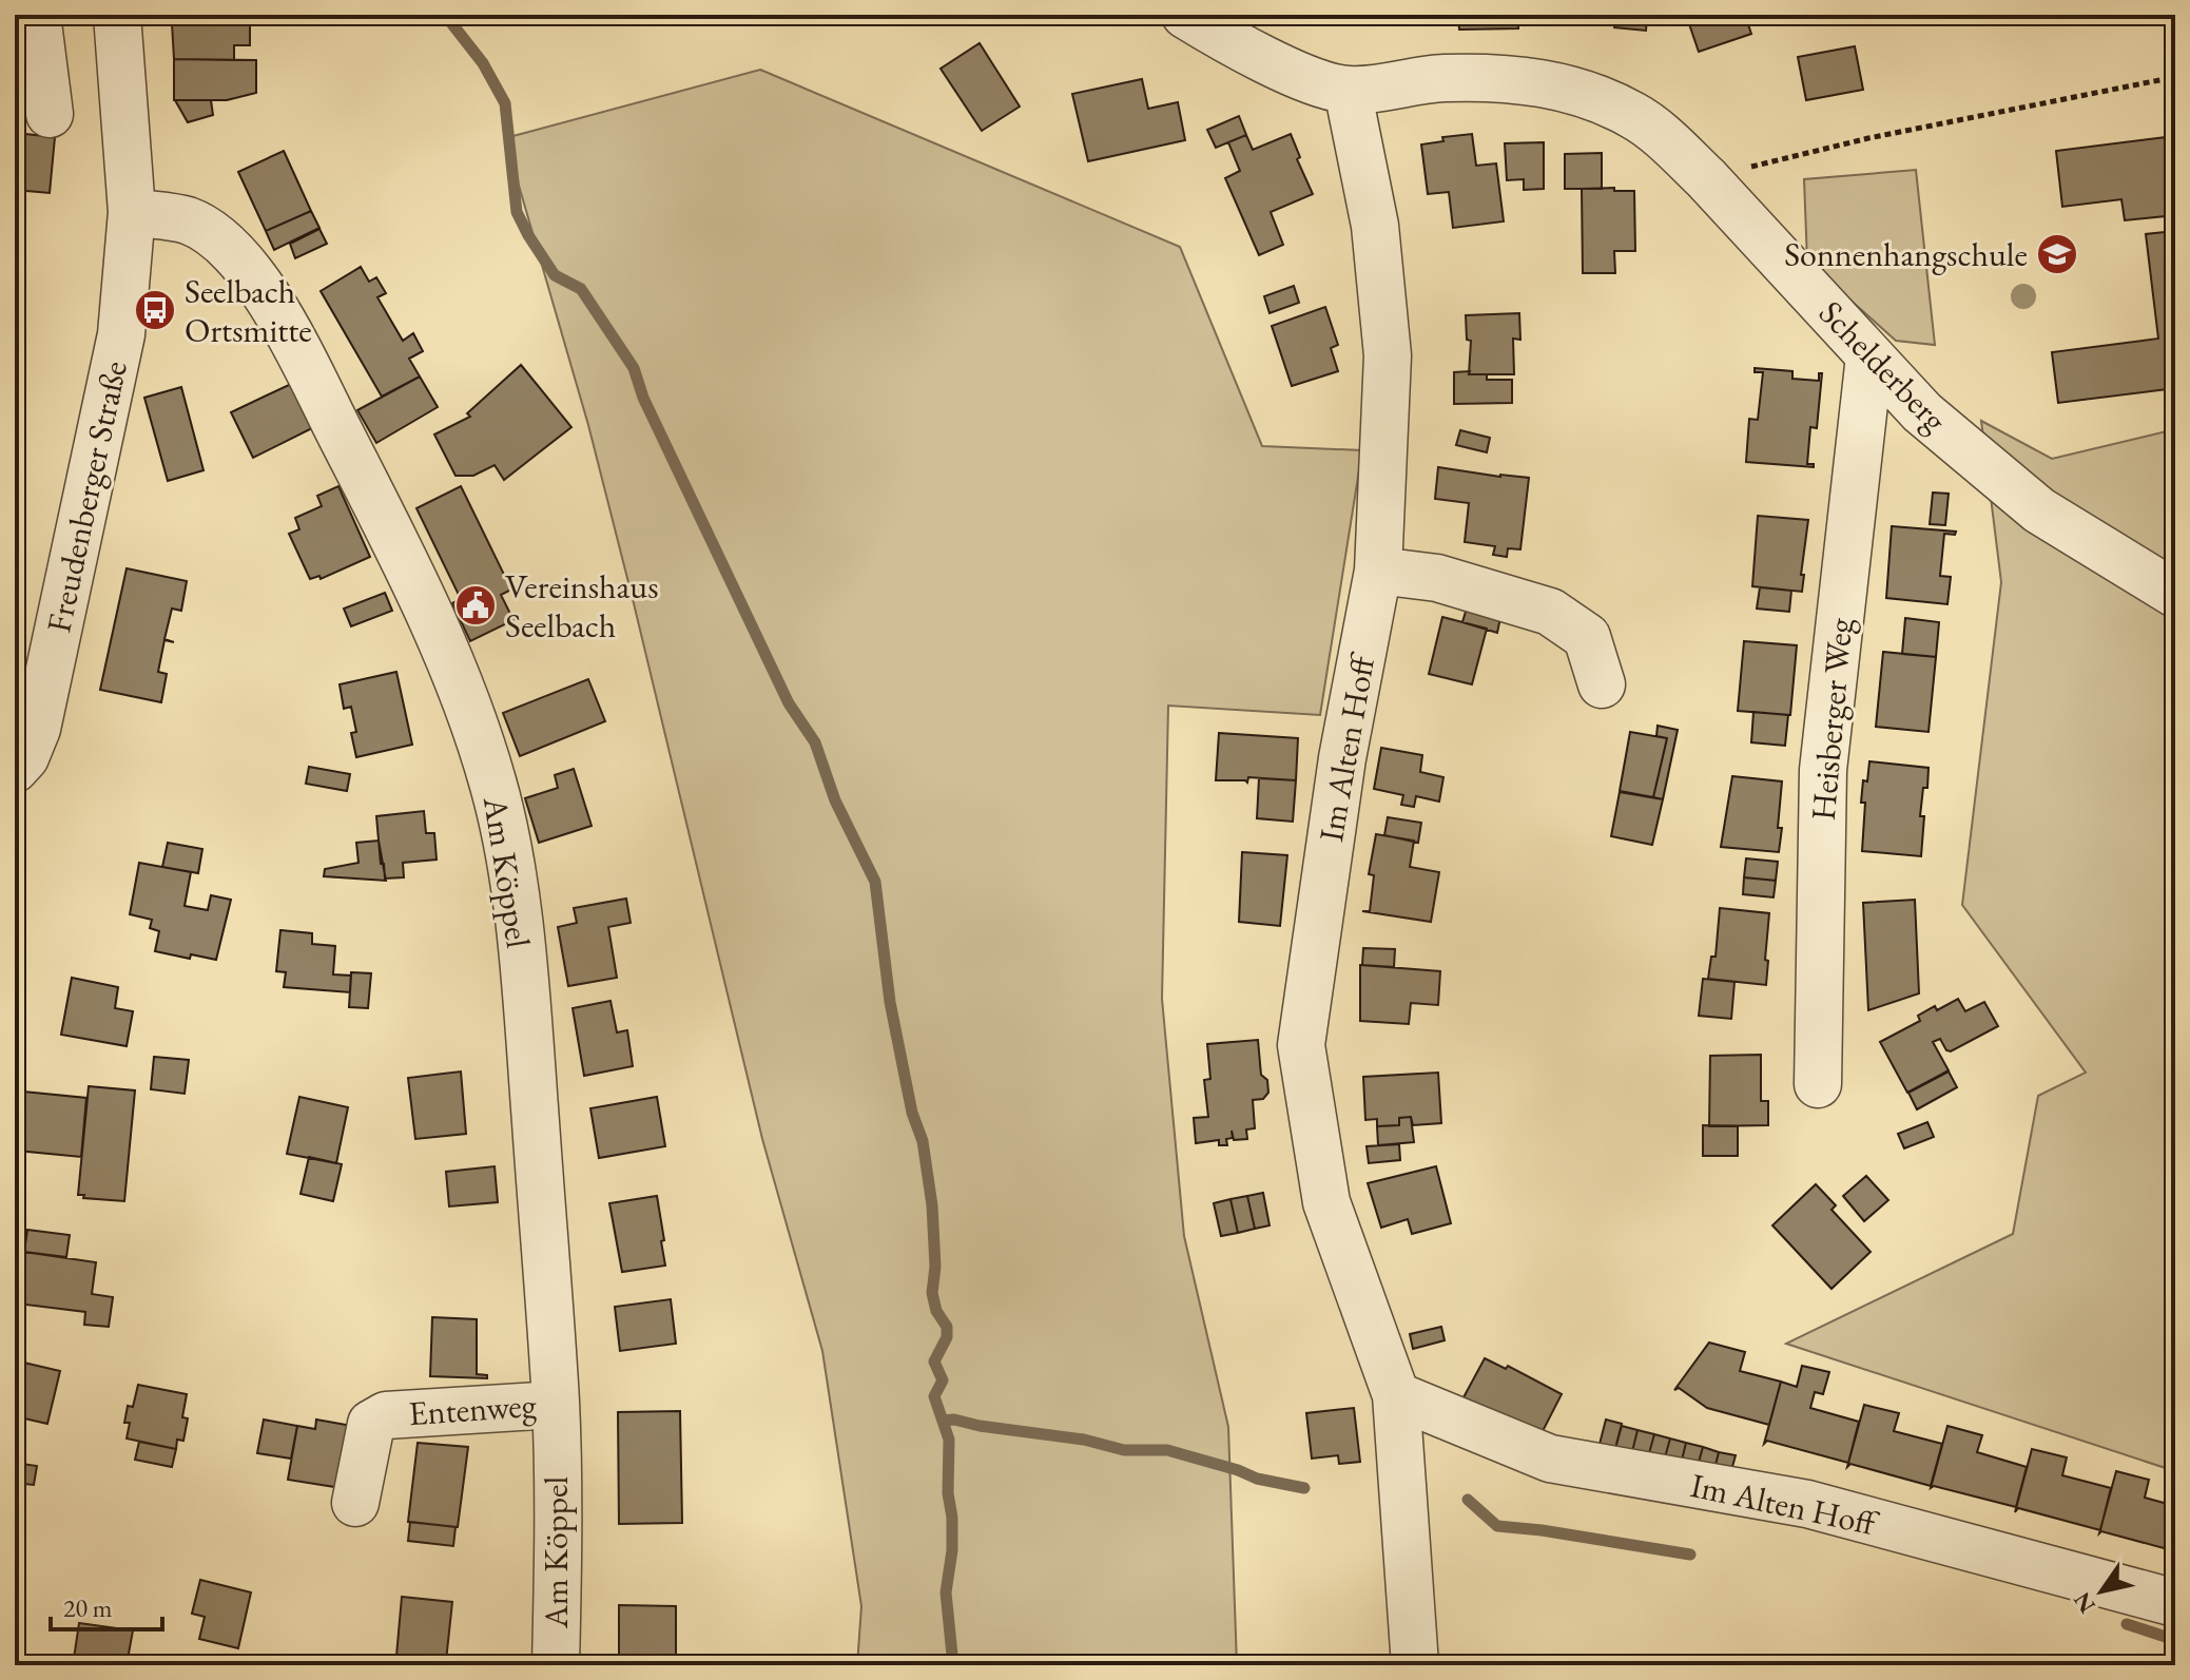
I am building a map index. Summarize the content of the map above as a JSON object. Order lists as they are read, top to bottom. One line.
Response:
{"streets":{"street":["Schelderberg","Freudenberger Straße","Heisberger Weg","Im Alten Hoff","Am Köppel","Entenweg"]},"crossings":[["Schelderberg","Heisberger Weg"],["Schelderberg","Im Alten Hoff"],["Freudenberger Straße","Am Köppel"],["Am Köppel","Entenweg"]],"places":{"school or university":["Sonnenhangschule"],"bus stop":["Seelbach Ortsmitte"],"public building":["Vereinshaus Seelbach"]},"scale_bar":"20 m","north":"bottom left"}
